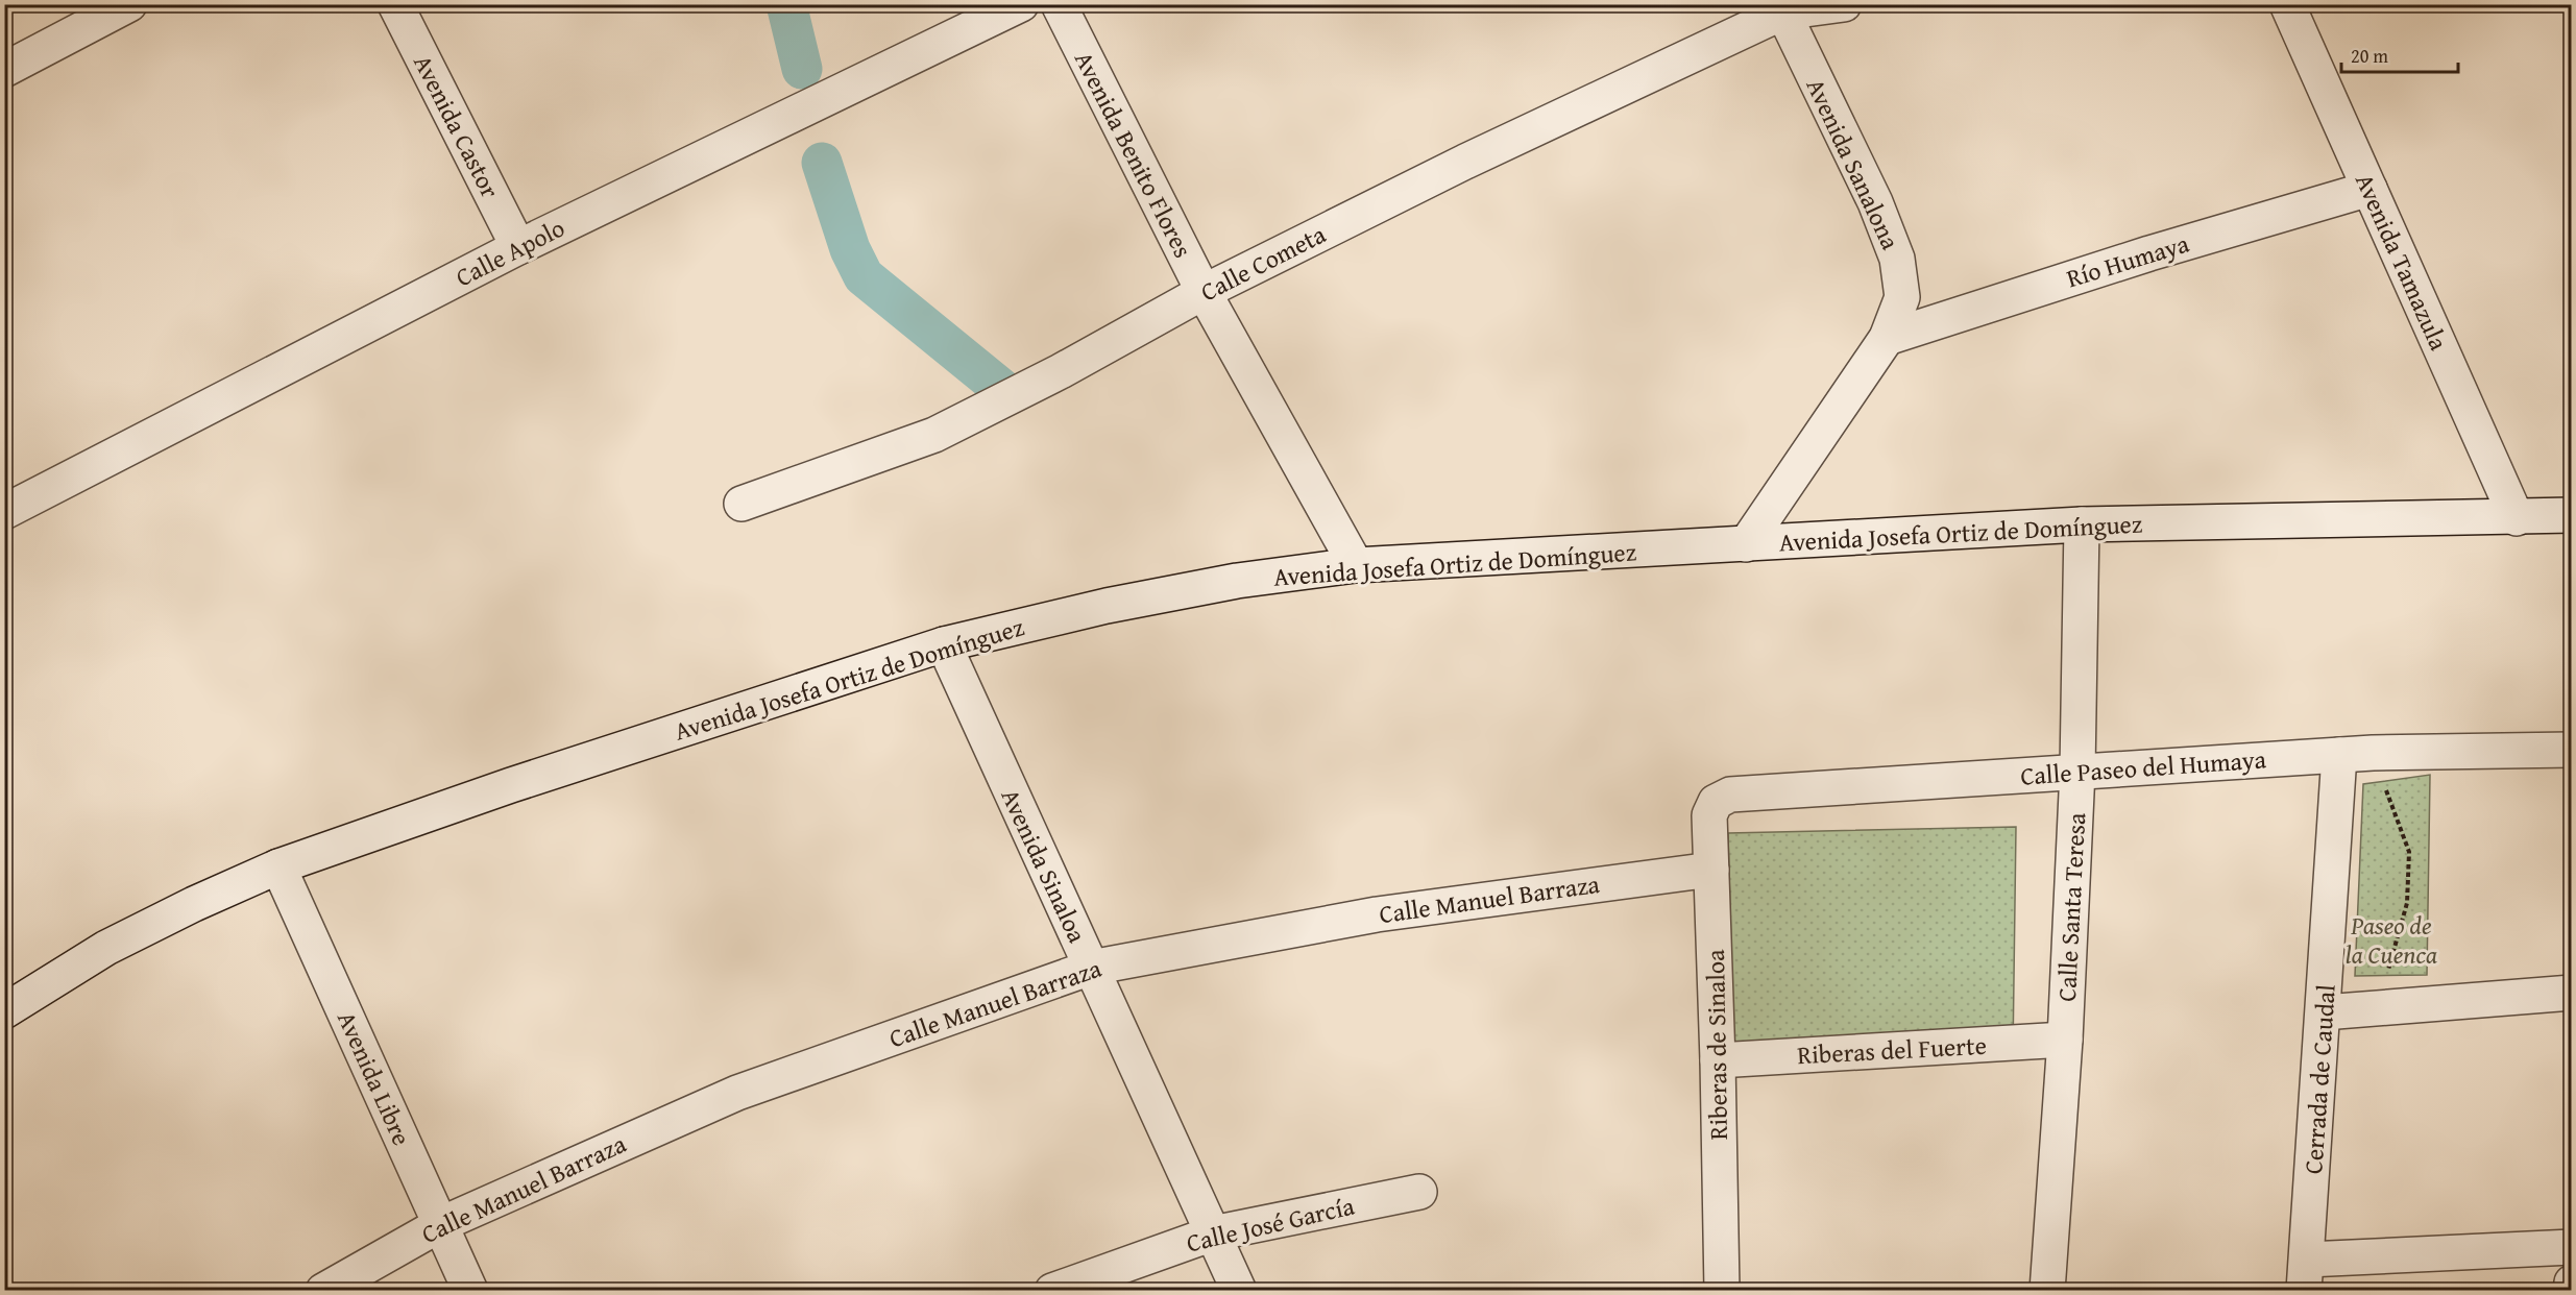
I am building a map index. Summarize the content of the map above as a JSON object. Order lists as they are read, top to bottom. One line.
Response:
{"streets":{"street":["Avenida Castor","Avenida Benito Flores","Avenida Sanalona","Calle Apolo","Río Humaya","Avenida Tamazula","Calle Cometa","Avenida Josefa Ortiz de Domínguez","Calle Paseo del Humaya","Avenida Sinaloa","Calle Manuel Barraza","Calle Santa Teresa","Riberas de Sinaloa","Riberas del Fuerte","Avenida Libre","Cerrada de Caudal","Calle José García"]},"crossings":[["Avenida Castor","Calle Apolo"],["Avenida Benito Flores","Calle Cometa"],["Avenida Benito Flores","Avenida Josefa Ortiz de Domínguez"],["Avenida Sanalona","Río Humaya"],["Avenida Sanalona","Calle Cometa"],["Avenida Sanalona","Avenida Josefa Ortiz de Domínguez"],["Río Humaya","Avenida Tamazula"],["Avenida Tamazula","Avenida Josefa Ortiz de Domínguez"],["Avenida Josefa Ortiz de Domínguez","Avenida Sinaloa"],["Avenida Josefa Ortiz de Domínguez","Calle Santa Teresa"],["Avenida Josefa Ortiz de Domínguez","Avenida Libre"],["Calle Paseo del Humaya","Calle Santa Teresa"],["Calle Paseo del Humaya","Riberas de Sinaloa"],["Calle Paseo del Humaya","Cerrada de Caudal"],["Avenida Sinaloa","Calle Manuel Barraza"],["Avenida Sinaloa","Calle José García"],["Calle Manuel Barraza","Riberas de Sinaloa"],["Calle Manuel Barraza","Avenida Libre"],["Calle Santa Teresa","Riberas del Fuerte"],["Riberas de Sinaloa","Riberas del Fuerte"]],"parks":["Paseo de la Cuenca"],"scale_bar":"20 m"}
